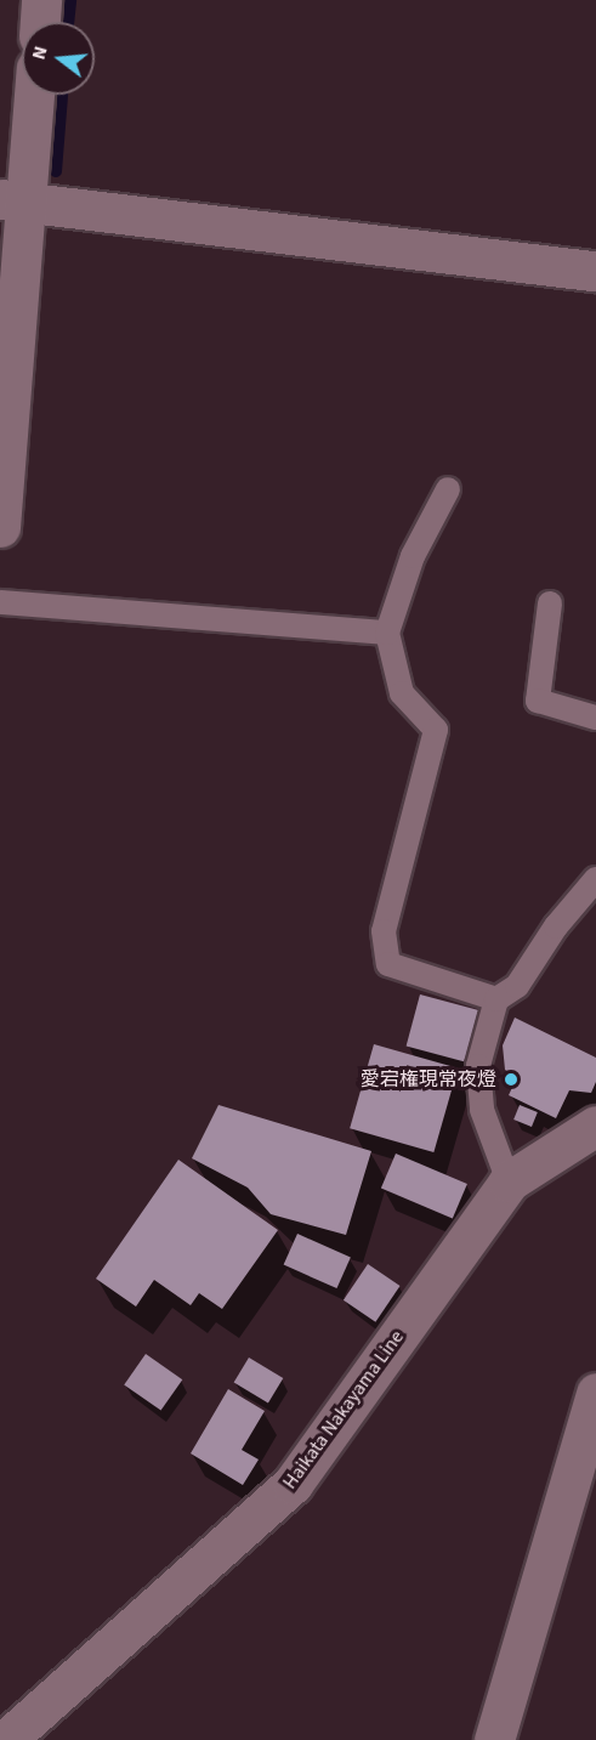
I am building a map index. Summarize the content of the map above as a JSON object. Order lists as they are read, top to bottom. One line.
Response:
{"streets":{"street":["Haikata Nakayama Line"]},"places":["愛宕権現常夜燈"],"north":"left"}
